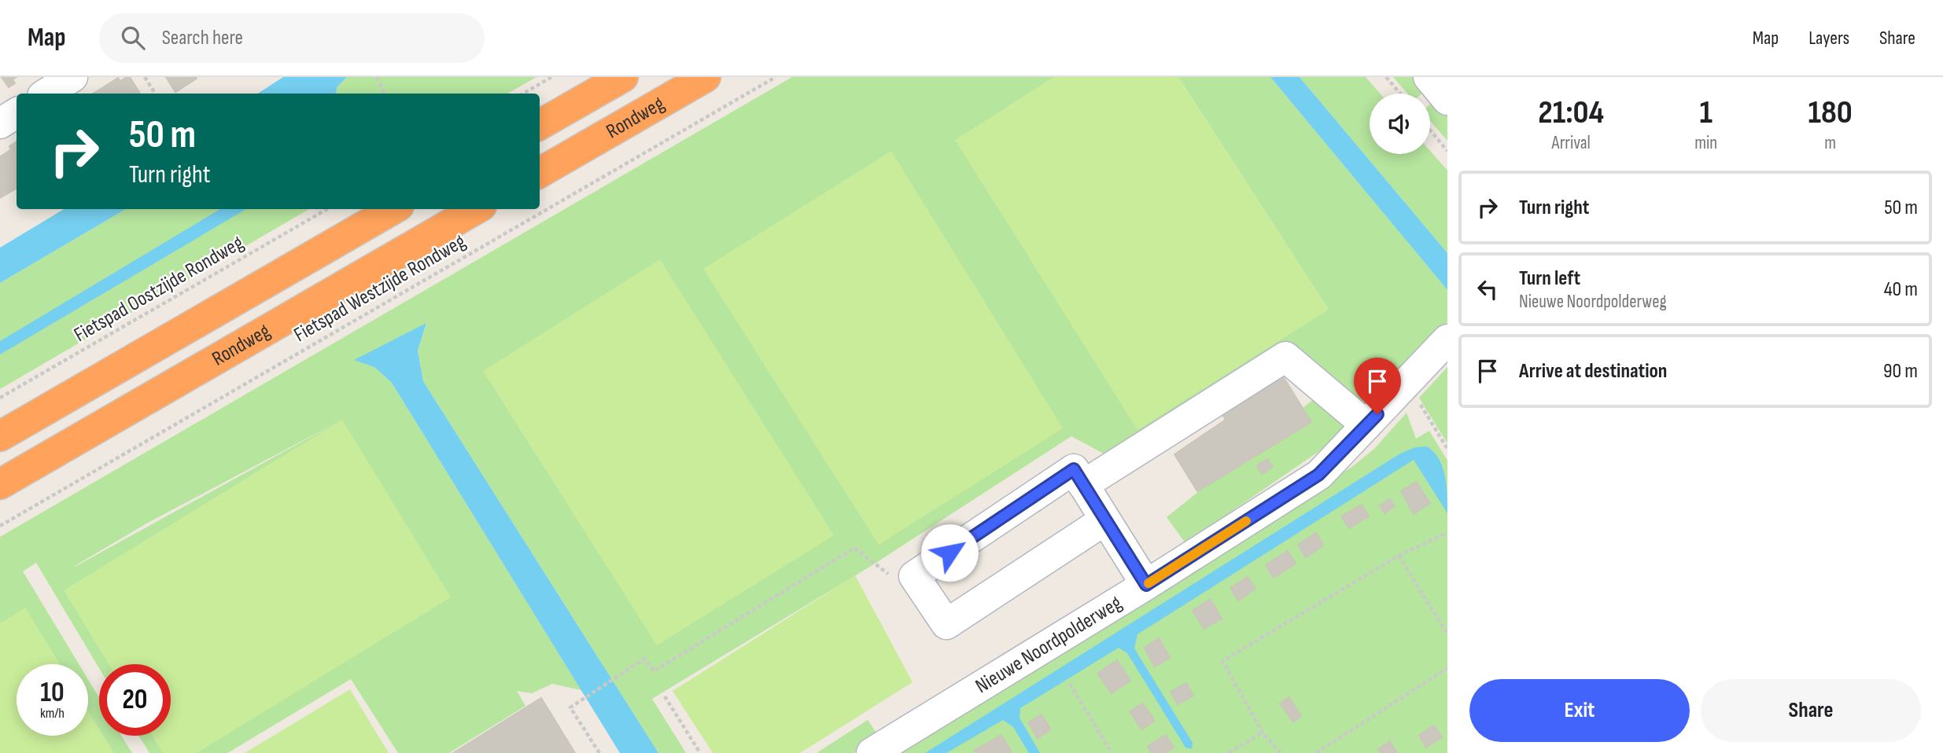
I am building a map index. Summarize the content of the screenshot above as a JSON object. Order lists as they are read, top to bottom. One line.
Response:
{"streets":{"highway":["Rondweg"],"street":["Nieuwe Noordpolderweg"],"path":["Fietspad Westzijde Rondweg","Fietspad Oostzijde Rondweg"]},"page":{"header":"Map","search":"Search here","nav":["Map","Layers","Share"],"eta":["21:04","Arrival","1","min","180","m"],"turn":["50 m","Turn right"],"list":[{"name":"Turn right","value":"50 m"},{"name":"Turn left","note":"Nieuwe Noordpolderweg","value":"40 m"},{"name":"Arrive at destination","value":"90 m"}],"speed":"10 km/h","limit":"20","buttons":["Exit","Share"]}}
